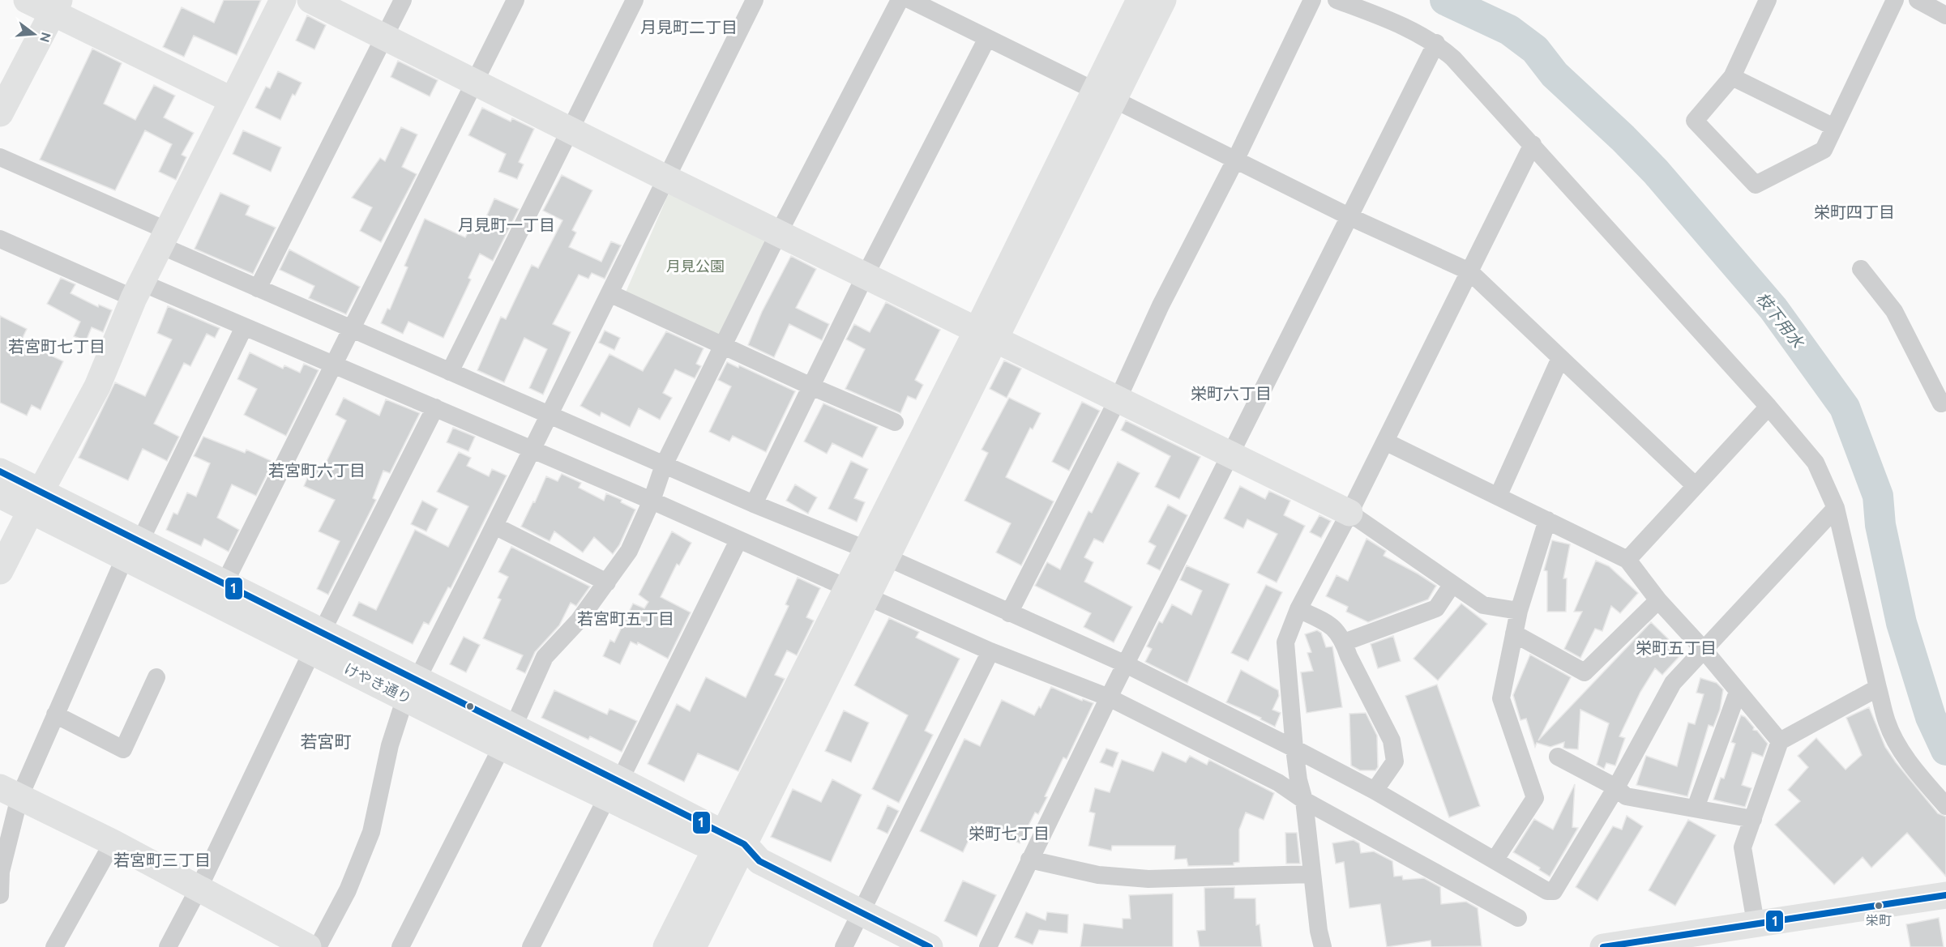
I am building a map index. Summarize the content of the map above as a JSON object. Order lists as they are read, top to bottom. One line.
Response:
{"districts":["月見町二丁目","栄町四丁目","月見町一丁目","若宮町七丁目","栄町六丁目","若宮町六丁目","若宮町五丁目","栄町五丁目","若宮町","栄町七丁目","若宮町三丁目"],"water":["枝下用水"],"parks":["月見公園"],"places":["栄町"],"lines":["transit line 1"],"north":"right"}
